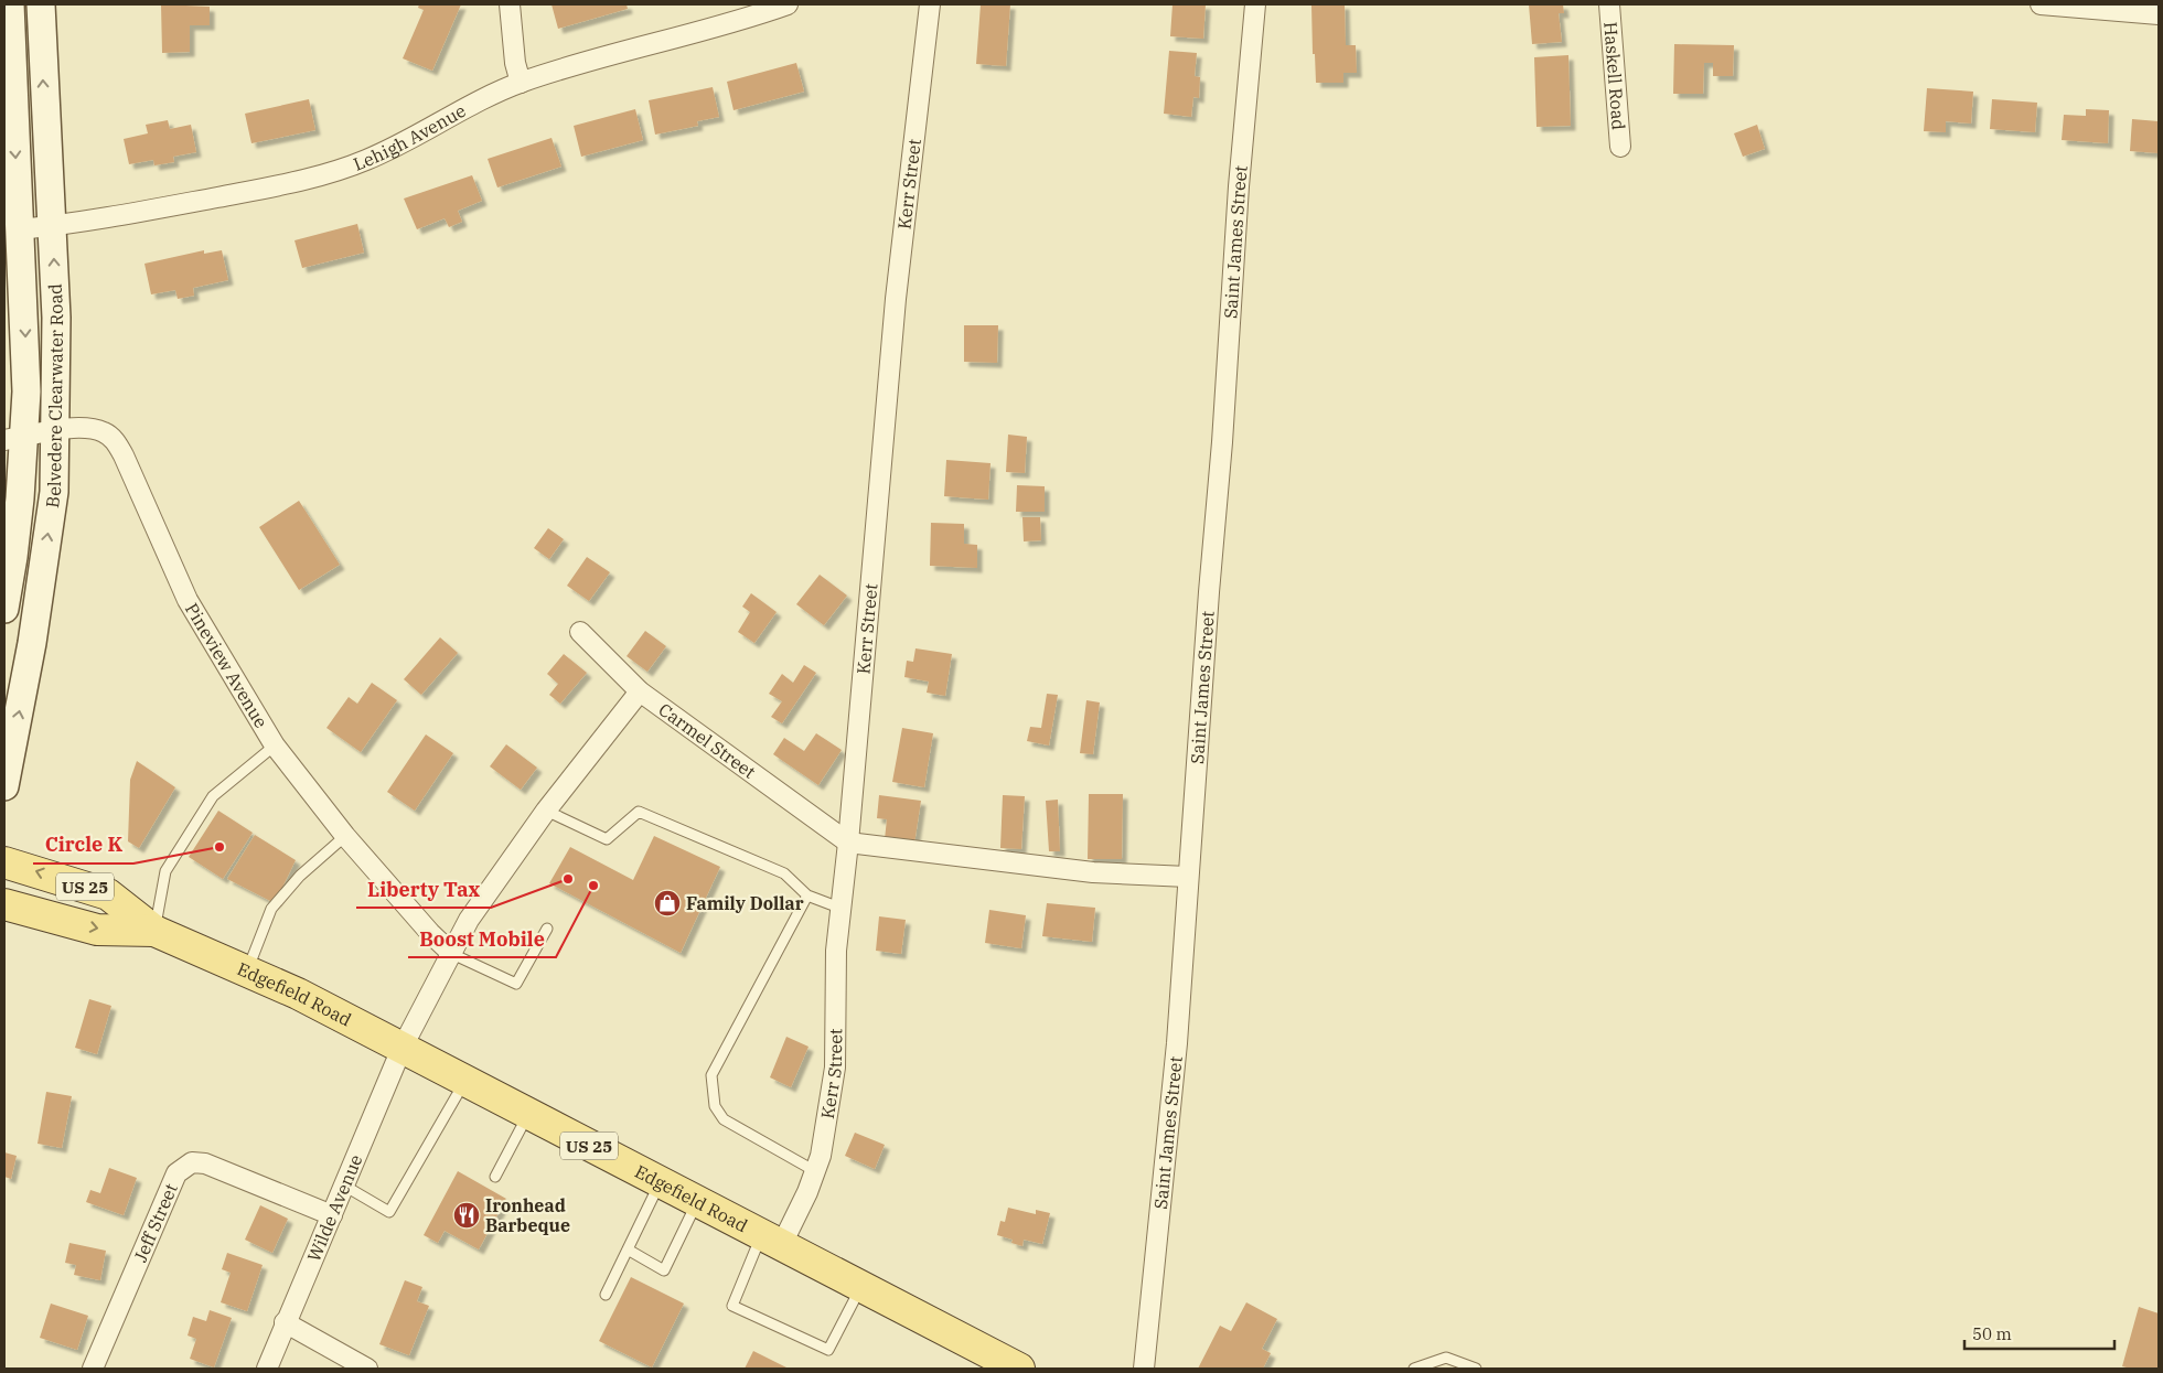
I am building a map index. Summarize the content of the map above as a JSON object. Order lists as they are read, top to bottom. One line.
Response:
{"streets":{"main road":["Belvedere Clearwater Road","US 25","Edgefield Road"],"street":["Haskell Road","Lehigh Avenue","Kerr Street","Saint James Street","Pineview Avenue","Carmel Street","Wilde Avenue","Jeff Street"]},"crossings":[["Lehigh Avenue","Belvedere Clearwater Road"],["Kerr Street","Carmel Street"],["Kerr Street","Edgefield Road"],["Saint James Street","Carmel Street"],["Belvedere Clearwater Road","Pineview Avenue"],["Edgefield Road","Wilde Avenue"],["Wilde Avenue","Jeff Street"]],"places":{"other":["Circle K","Liberty Tax","Boost Mobile"],"shop":["Family Dollar"],"restaurant":["Ironhead Barbeque"]},"scale_bar":"50 m"}
